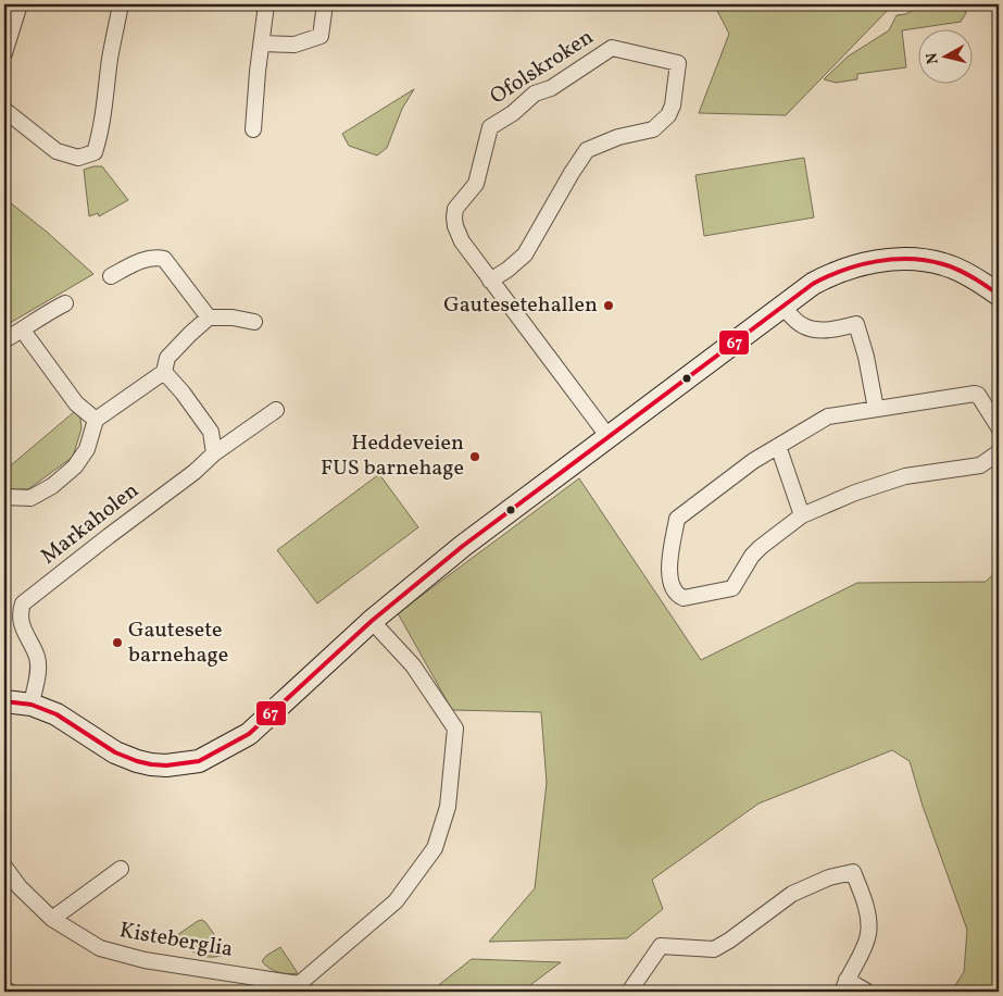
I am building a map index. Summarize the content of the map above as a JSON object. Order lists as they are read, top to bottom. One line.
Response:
{"streets":{"street":["Ofolskroken","Markaholen","Kisteberglia"]},"places":["Gautesetehallen","Heddeveien FUS barnehage","Gautesete barnehage"],"lines":["transit line 67"],"north":"left"}
